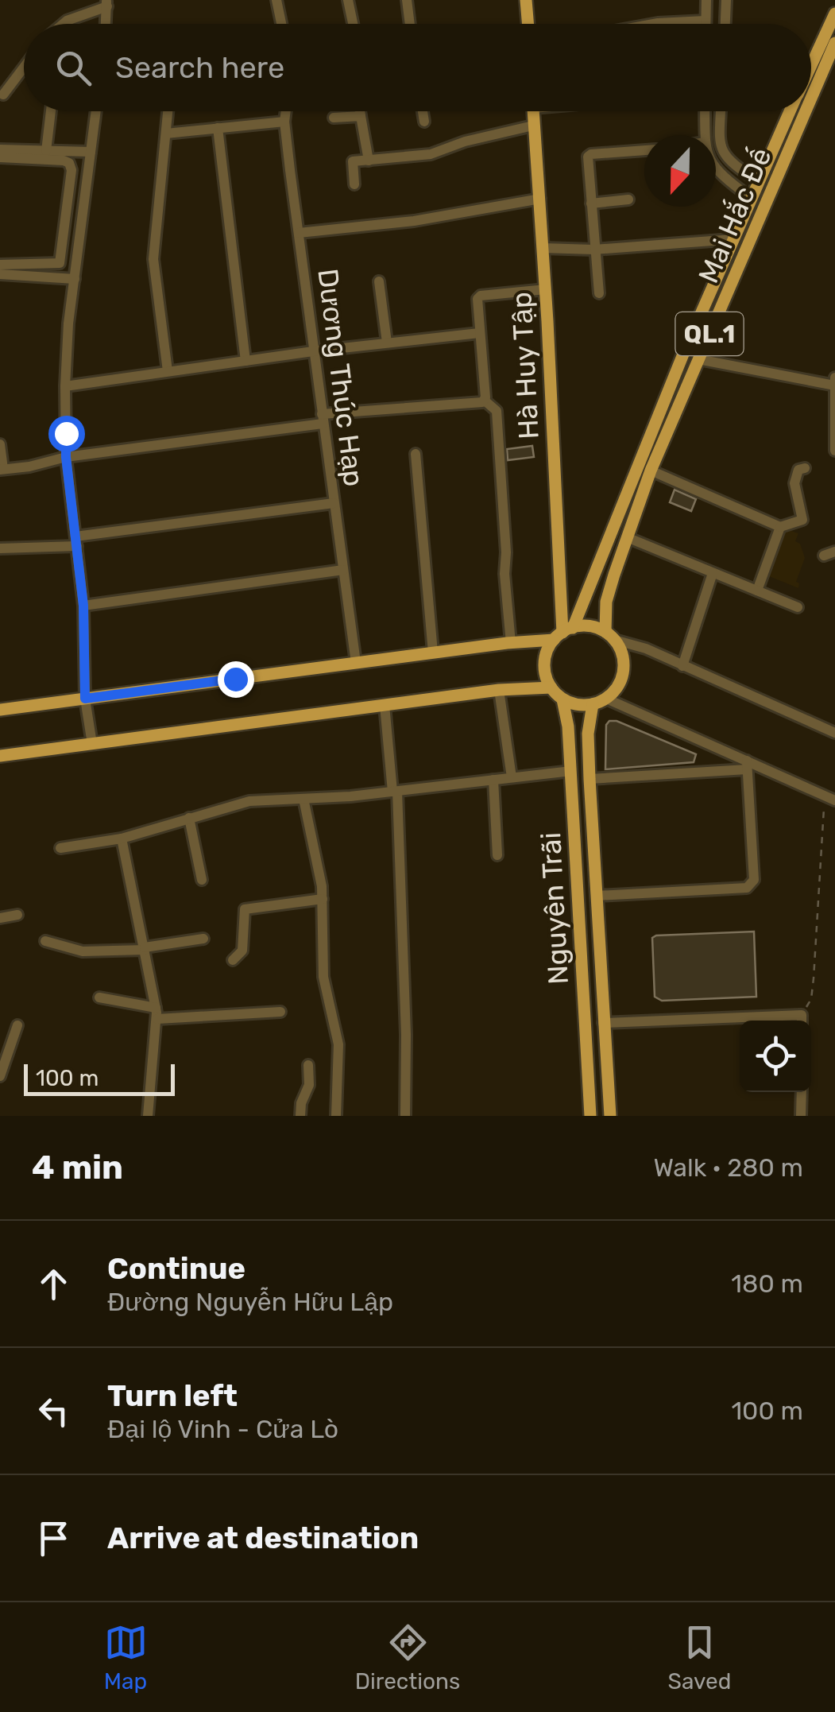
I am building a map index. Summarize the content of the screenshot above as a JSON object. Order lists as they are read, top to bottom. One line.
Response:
{"streets":{"main road":["Mai Hắc Đế","QL.1","Hà Huy Tập","Nguyên Trãi"],"street":["Dương Thúc Hạp"]},"crossings":[["Mai Hắc Đế","QL.1"],["Mai Hắc Đế","Hà Huy Tập"],["Mai Hắc Đế","Nguyên Trãi"],["QL.1","Hà Huy Tập"],["QL.1","Nguyên Trãi"],["Hà Huy Tập","Nguyên Trãi"]],"scale_bar":"100 m","north":"bottom","page":{"search":"Search here","scale":"100 m","heading":["4 min","Walk · 280 m"],"list":[["Continue","Đường Nguyễn Hữu Lập","180 m"],["Turn left","Đại lộ Vinh - Cửa Lò","100 m"],"Arrive at destination"],"nav":["Map","Directions","Saved"]}}
